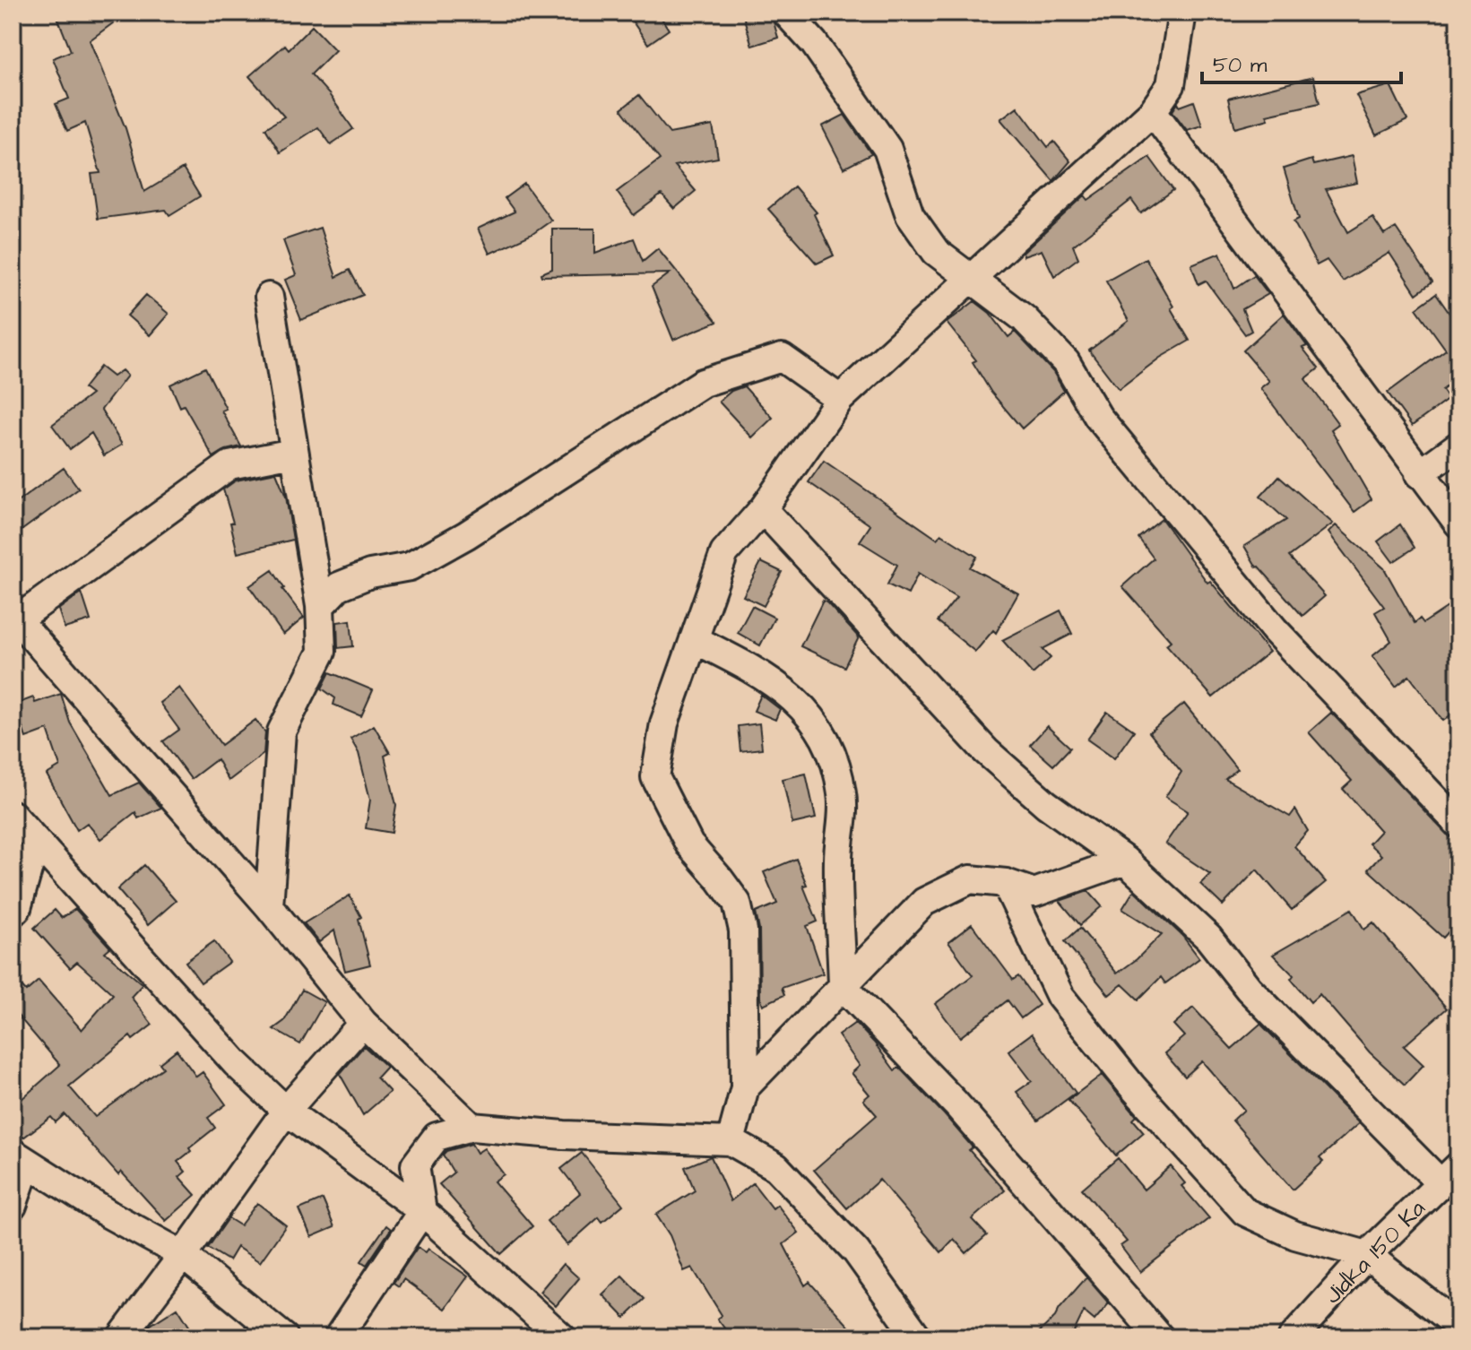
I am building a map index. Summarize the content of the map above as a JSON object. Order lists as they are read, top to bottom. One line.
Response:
{"streets":{"street":["Jidka 150 Ka"]},"scale_bar":"50 m"}
